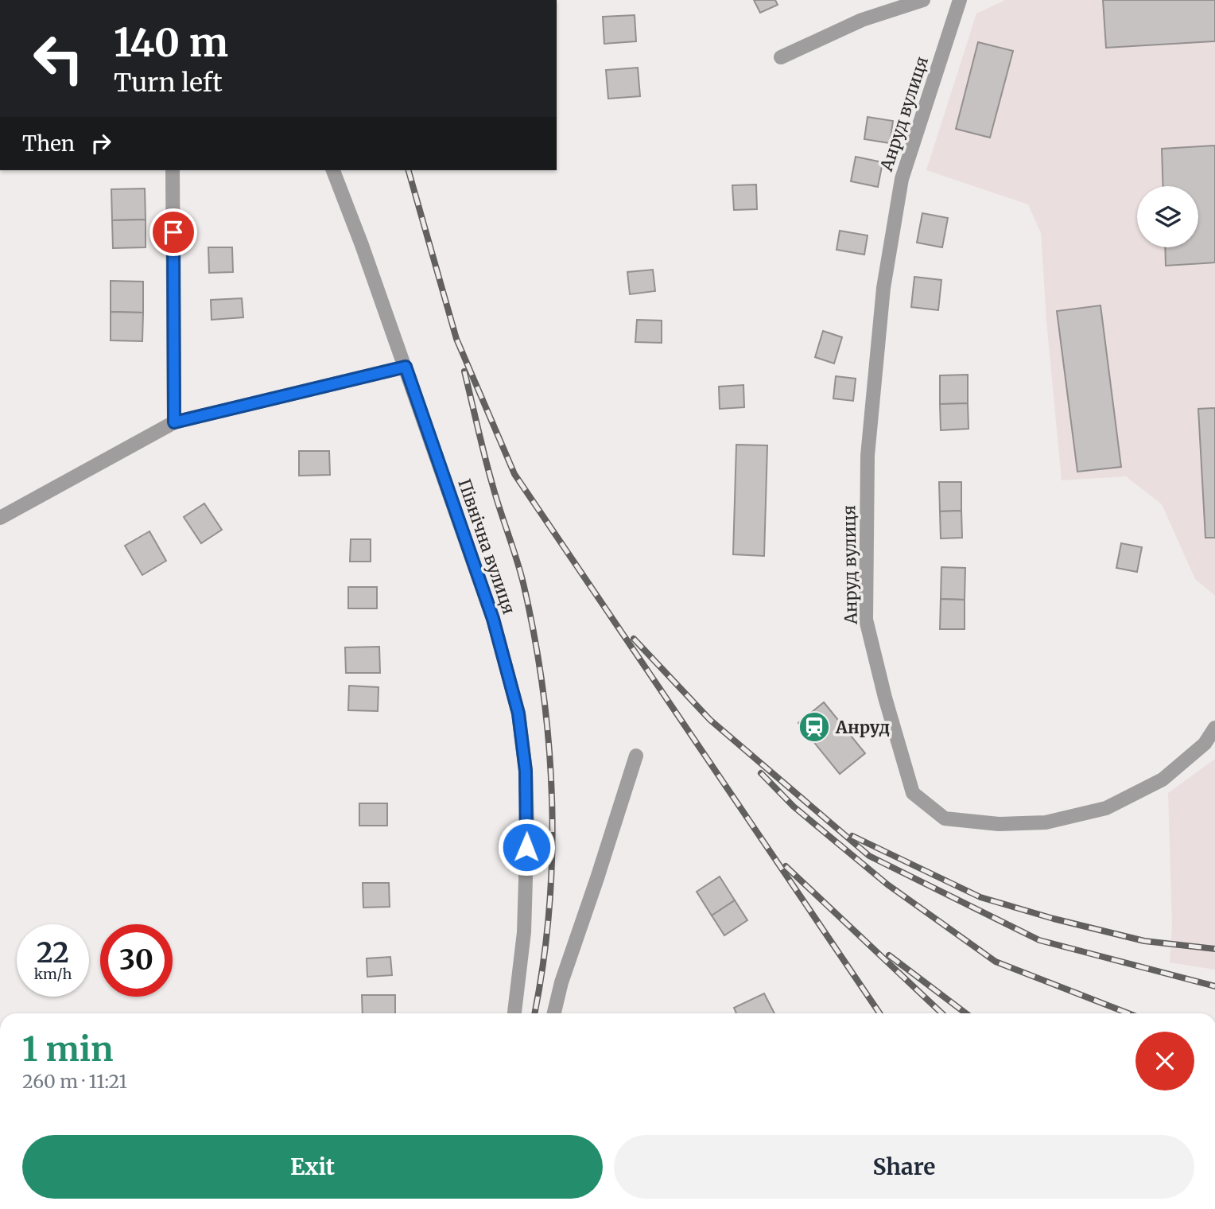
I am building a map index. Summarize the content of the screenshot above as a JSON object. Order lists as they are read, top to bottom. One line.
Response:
{"streets":{"street":["Анруд вулиця","Північна вулиця"]},"places":{"station":["Анруд"]},"page":{"turn":["140 m","Turn left"],"then":"Then","speed":"22 km/h","limit":"30","heading":["1 min","260 m · 11:21"],"buttons":["Exit","Share"]}}
